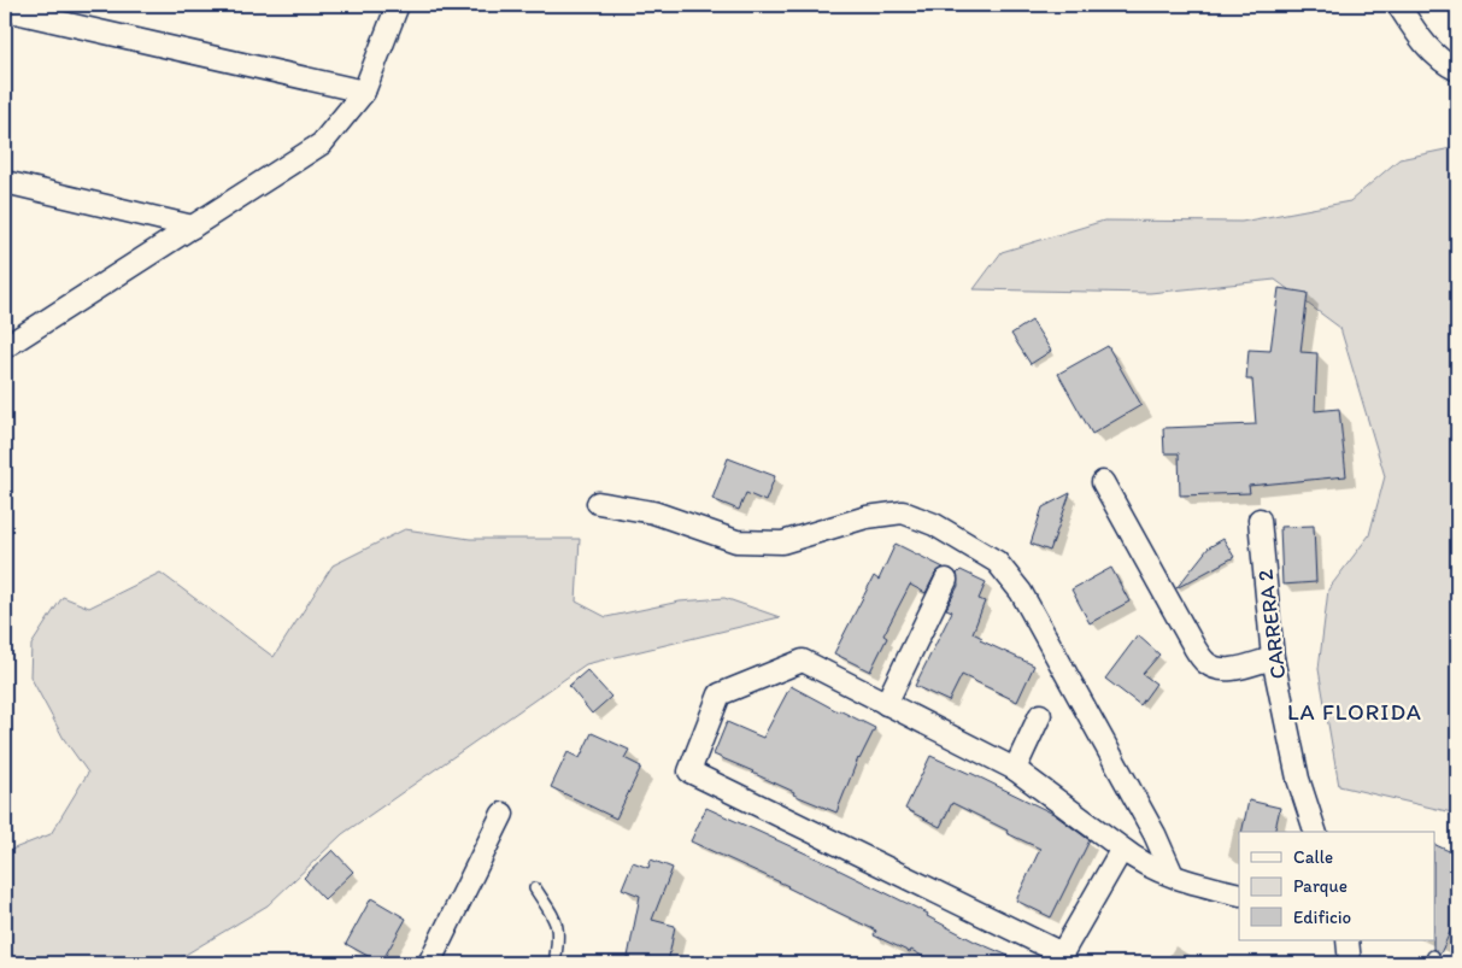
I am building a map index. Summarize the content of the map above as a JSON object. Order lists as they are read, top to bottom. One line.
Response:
{"streets":{"street":["CARRERA 2"]},"districts":["LA FLORIDA"],"legend":["Calle","Parque","Edificio"]}
